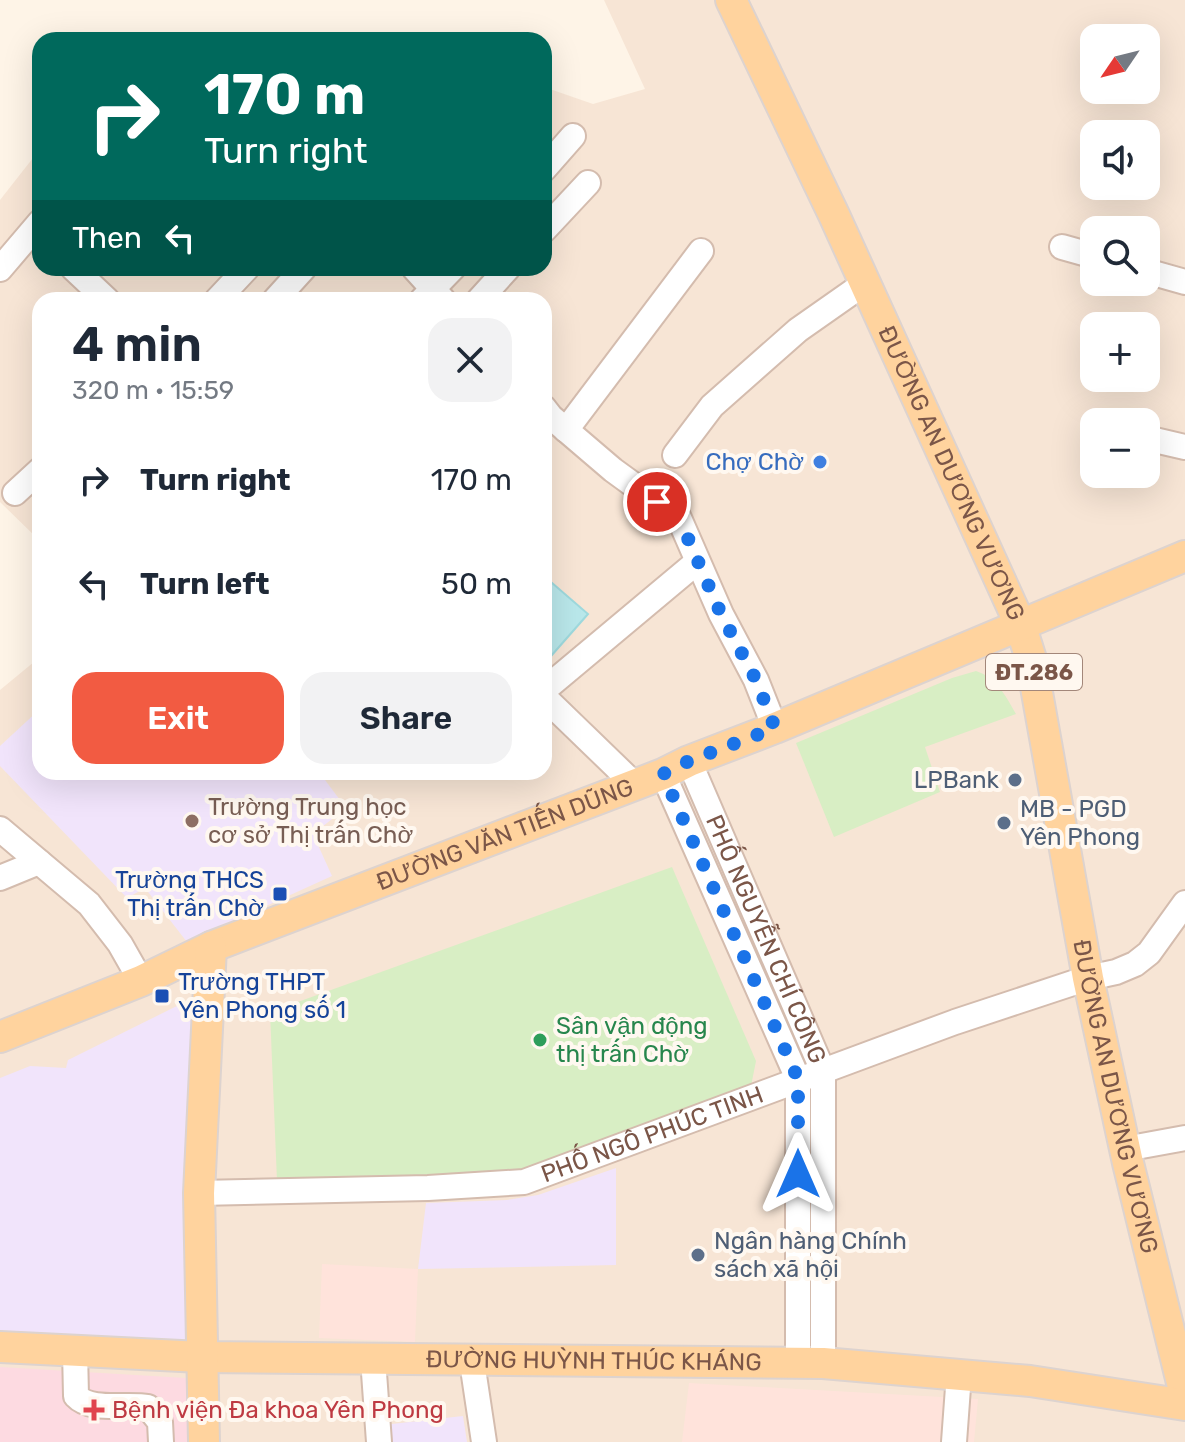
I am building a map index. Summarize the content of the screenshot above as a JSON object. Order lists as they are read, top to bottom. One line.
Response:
{"streets":{"main road":["ĐƯỜNG AN DƯƠNG VƯƠNG","ĐT.286","ĐƯỜNG VĂN TIẾN DŨNG","ĐƯỜNG HUỲNH THÚC KHÁNG"],"street":["PHỐ NGUYỄN CHÍ CÔNG","PHỐ NGÔ PHÚC TINH"]},"crossings":[["ĐƯỜNG AN DƯƠNG VƯƠNG","ĐƯỜNG VĂN TIẾN DŨNG"],["ĐƯỜNG AN DƯƠNG VƯƠNG","PHỐ NGÔ PHÚC TINH"],["ĐƯỜNG VĂN TIẾN DŨNG","PHỐ NGUYỄN CHÍ CÔNG"],["PHỐ NGUYỄN CHÍ CÔNG","PHỐ NGÔ PHÚC TINH"],["PHỐ NGUYỄN CHÍ CÔNG","ĐƯỜNG HUỲNH THÚC KHÁNG"]],"places":{"other":["Chợ Chờ","LPBank","Trường Trung học cơ sở Thị trấn Chờ","MB - PGD Yên Phong","Sân vận động thị trấn Chờ","Ngân hàng Chính sách xã hội"],"transit":["Trường THCS Thị trấn Chờ","Trường THPT Yên Phong số 1"],"health":["Bệnh viện Đa khoa Yên Phong"]},"north":"bottom left","page":{"map_buttons":["+","−"],"turn":["170 m","Turn right"],"then":"Then","heading":["4 min","320 m · 15:59"],"list":[{"name":"Turn right","value":"170 m"},{"name":"Turn left","value":"50 m"}],"buttons":["Exit","Share"]}}
